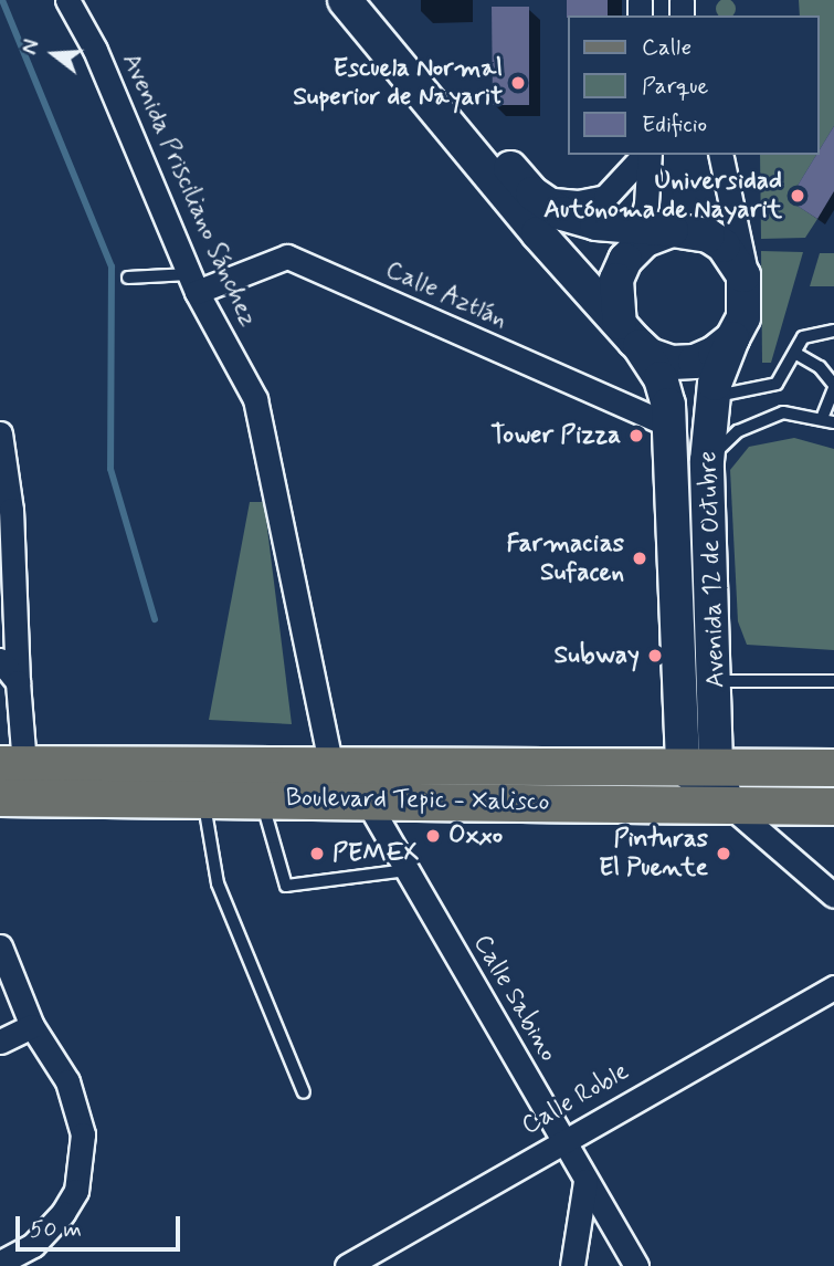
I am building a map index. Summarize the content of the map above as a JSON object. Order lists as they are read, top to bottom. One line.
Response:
{"streets":{"main road":["Avenida 12 de Octubre","Boulevard Tepic - Xalisco"],"street":["Avenida Prisciliano Sánchez","Calle Aztlán","Calle Sabino","Calle Roble"]},"crossings":[["Avenida Prisciliano Sánchez","Calle Aztlán"],["Avenida Prisciliano Sánchez","Boulevard Tepic - Xalisco"],["Calle Aztlán","Avenida 12 de Octubre"],["Avenida 12 de Octubre","Boulevard Tepic - Xalisco"],["Boulevard Tepic - Xalisco","Calle Sabino"],["Calle Sabino","Calle Roble"]],"places":["Escuela Normal Superior de Nayarit","Universidad Autónoma de Nayarit","Tower Pizza","Farmacias Sufacen","Subway","Oxxo","PEMEX","Pinturas El Puente"],"legend":["Calle","Parque","Edificio"],"scale_bar":"50 m","north":"left"}
